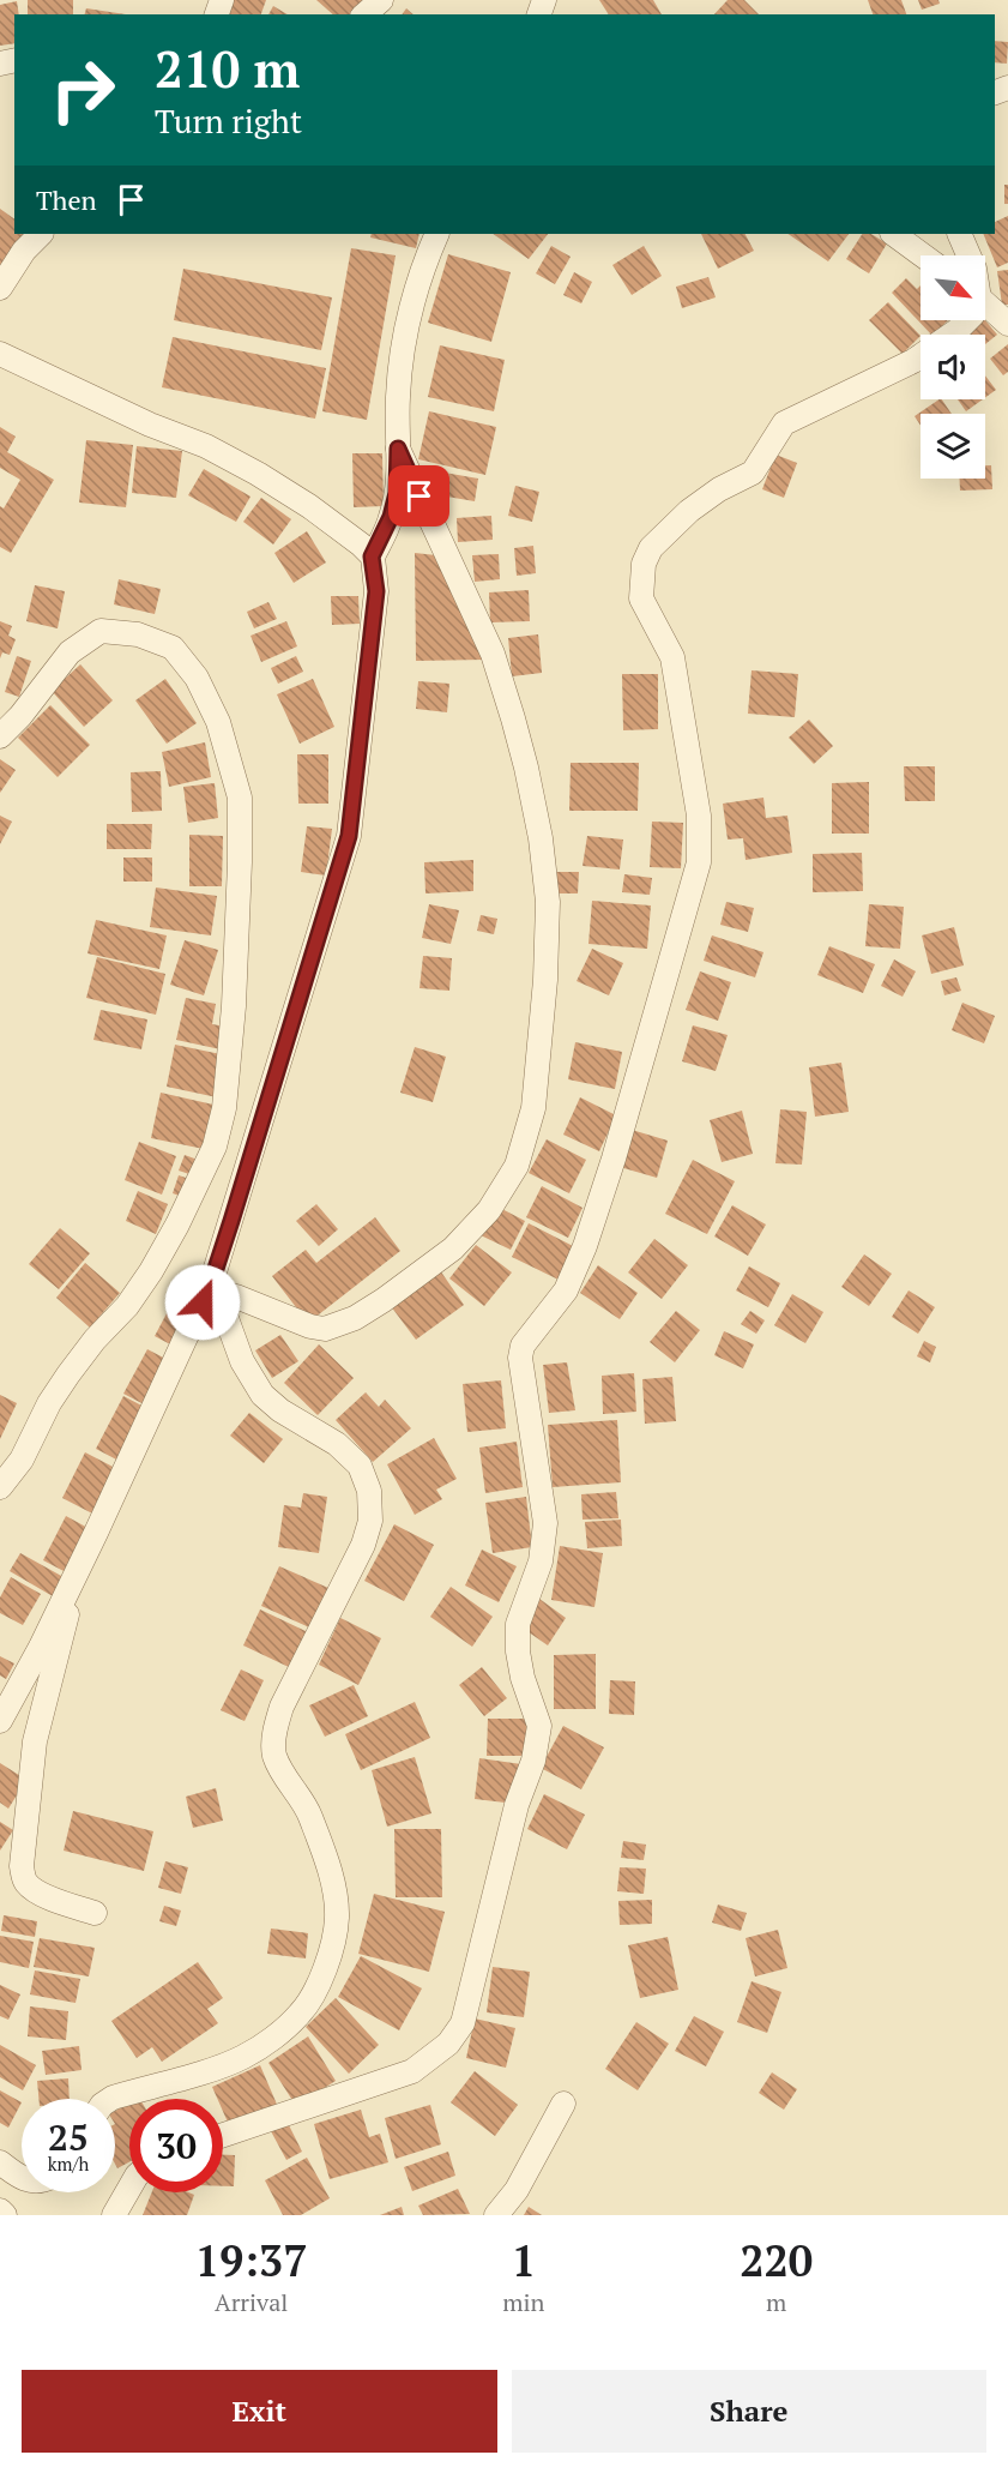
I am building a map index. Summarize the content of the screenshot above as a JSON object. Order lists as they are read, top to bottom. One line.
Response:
{"north":"bottom right","page":{"turn":["210 m","Turn right"],"then":"Then","speed":"25 km/h","limit":"30","eta":["19:37","Arrival","1","min","220","m"],"buttons":["Exit","Share"]}}
